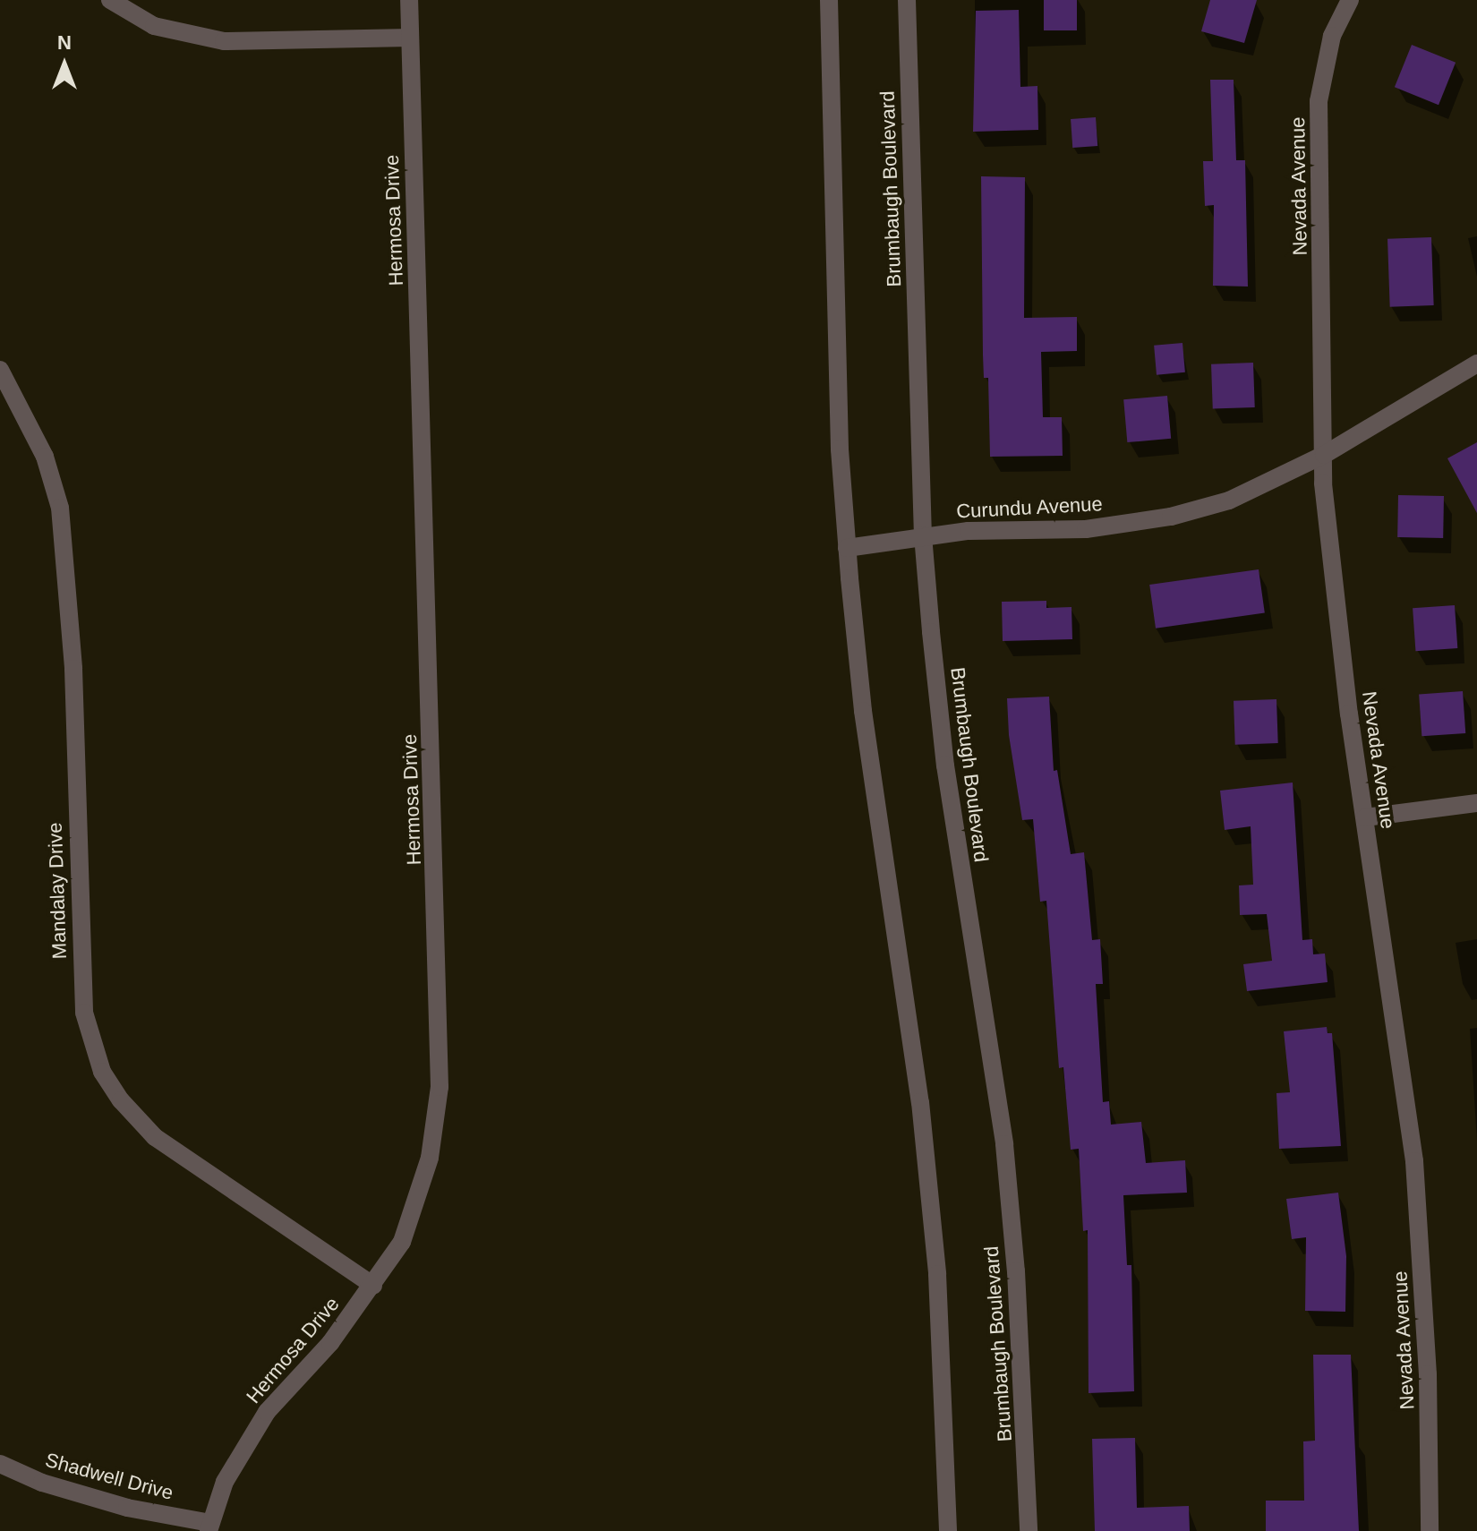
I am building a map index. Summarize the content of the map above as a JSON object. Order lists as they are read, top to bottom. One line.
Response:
{"streets":{"street":["Nevada Avenue","Brumbaugh Boulevard","Hermosa Drive","Curundu Avenue","Mandalay Drive","Shadwell Drive"]},"crossings":[["Nevada Avenue","Curundu Avenue"],["Brumbaugh Boulevard","Curundu Avenue"],["Hermosa Drive","Mandalay Drive"],["Hermosa Drive","Shadwell Drive"]],"north":"top"}
